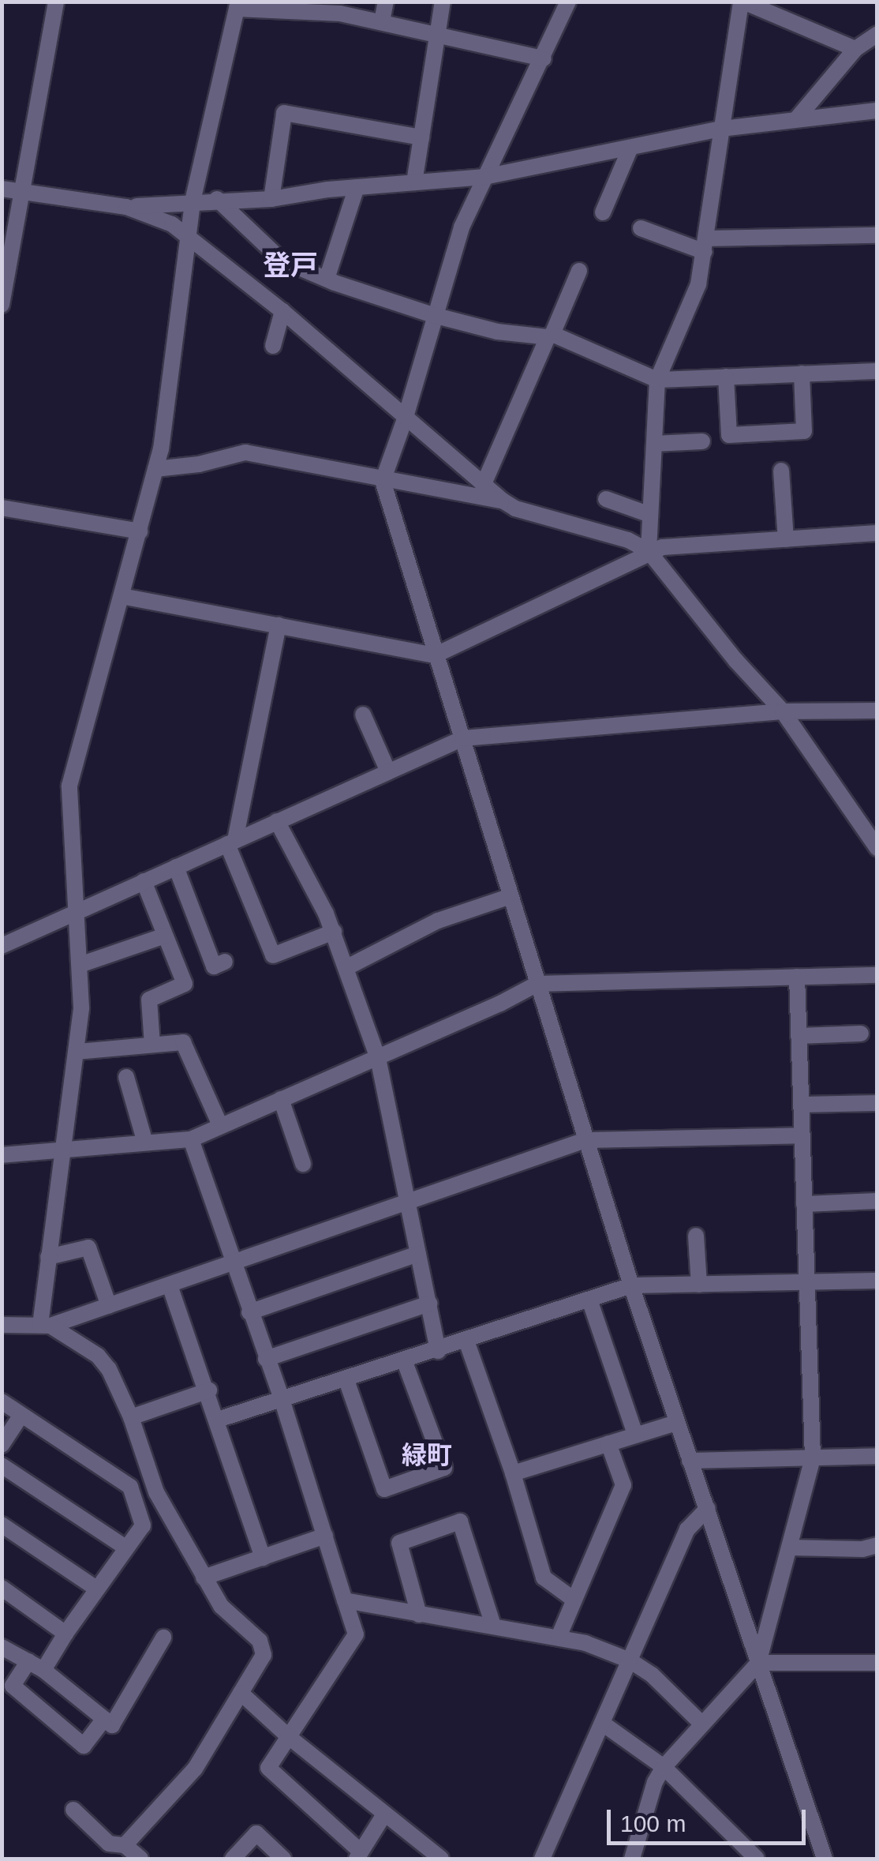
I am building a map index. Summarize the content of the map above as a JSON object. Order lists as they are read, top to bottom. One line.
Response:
{"districts":["登戸","緑町"],"scale_bar":"100 m"}
